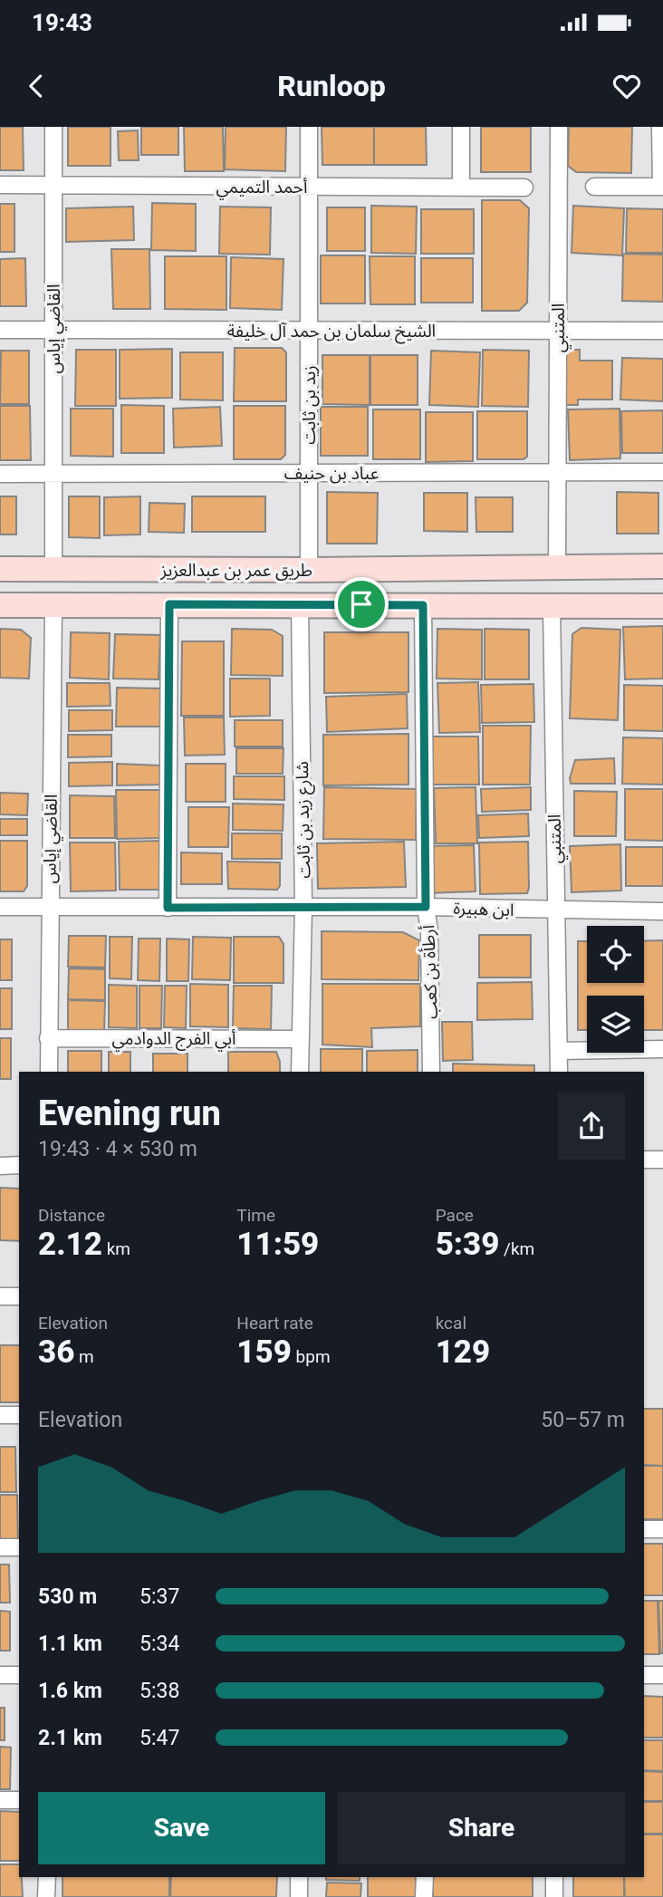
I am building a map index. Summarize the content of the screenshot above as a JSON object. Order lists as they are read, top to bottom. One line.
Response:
{"streets":{"main road":["طريق عمر بن عبدالعزيز"],"street":["أحمد التميمي","المتنبي","القاضي إياس","الشيخ سلمان بن حمد آل خليفة","زيد بن ثابت","عباد بن حنيف","شارع زيد بن ثابت","ابن هبيرة","أرطأة بن كعب","أبي الفرج الدوادمي"]},"crossings":[["أحمد التميمي","القاضي إياس"],["أحمد التميمي","زيد بن ثابت"],["المتنبي","الشيخ سلمان بن حمد آل خليفة"],["المتنبي","عباد بن حنيف"],["المتنبي","طريق عمر بن عبدالعزيز"],["المتنبي","ابن هبيرة"],["القاضي إياس","الشيخ سلمان بن حمد آل خليفة"],["القاضي إياس","عباد بن حنيف"],["القاضي إياس","طريق عمر بن عبدالعزيز"],["القاضي إياس","ابن هبيرة"],["القاضي إياس","أبي الفرج الدوادمي"],["الشيخ سلمان بن حمد آل خليفة","زيد بن ثابت"],["زيد بن ثابت","عباد بن حنيف"],["زيد بن ثابت","طريق عمر بن عبدالعزيز"],["طريق عمر بن عبدالعزيز","شارع زيد بن ثابت"],["طريق عمر بن عبدالعزيز","أرطأة بن كعب"],["شارع زيد بن ثابت","ابن هبيرة"],["شارع زيد بن ثابت","أبي الفرج الدوادمي"],["ابن هبيرة","أرطأة بن كعب"]],"page":{"status":"19:43","header":"Runloop","heading":["Evening run","19:43 · 4 × 530 m"],"stats":[["Distance","2.12 km"],["Time","11:59"],["Pace","5:39 /km"],["Elevation","36 m"],["Heart rate","159 bpm"],["kcal","129"]],"chart":["Elevation","50–57 m"],"list":[{"name":"530 m","note":"5:37"},{"name":"1.1 km","note":"5:34"},{"name":"1.6 km","note":"5:38"},{"name":"2.1 km","note":"5:47"}],"buttons":["Save","Share"]}}
